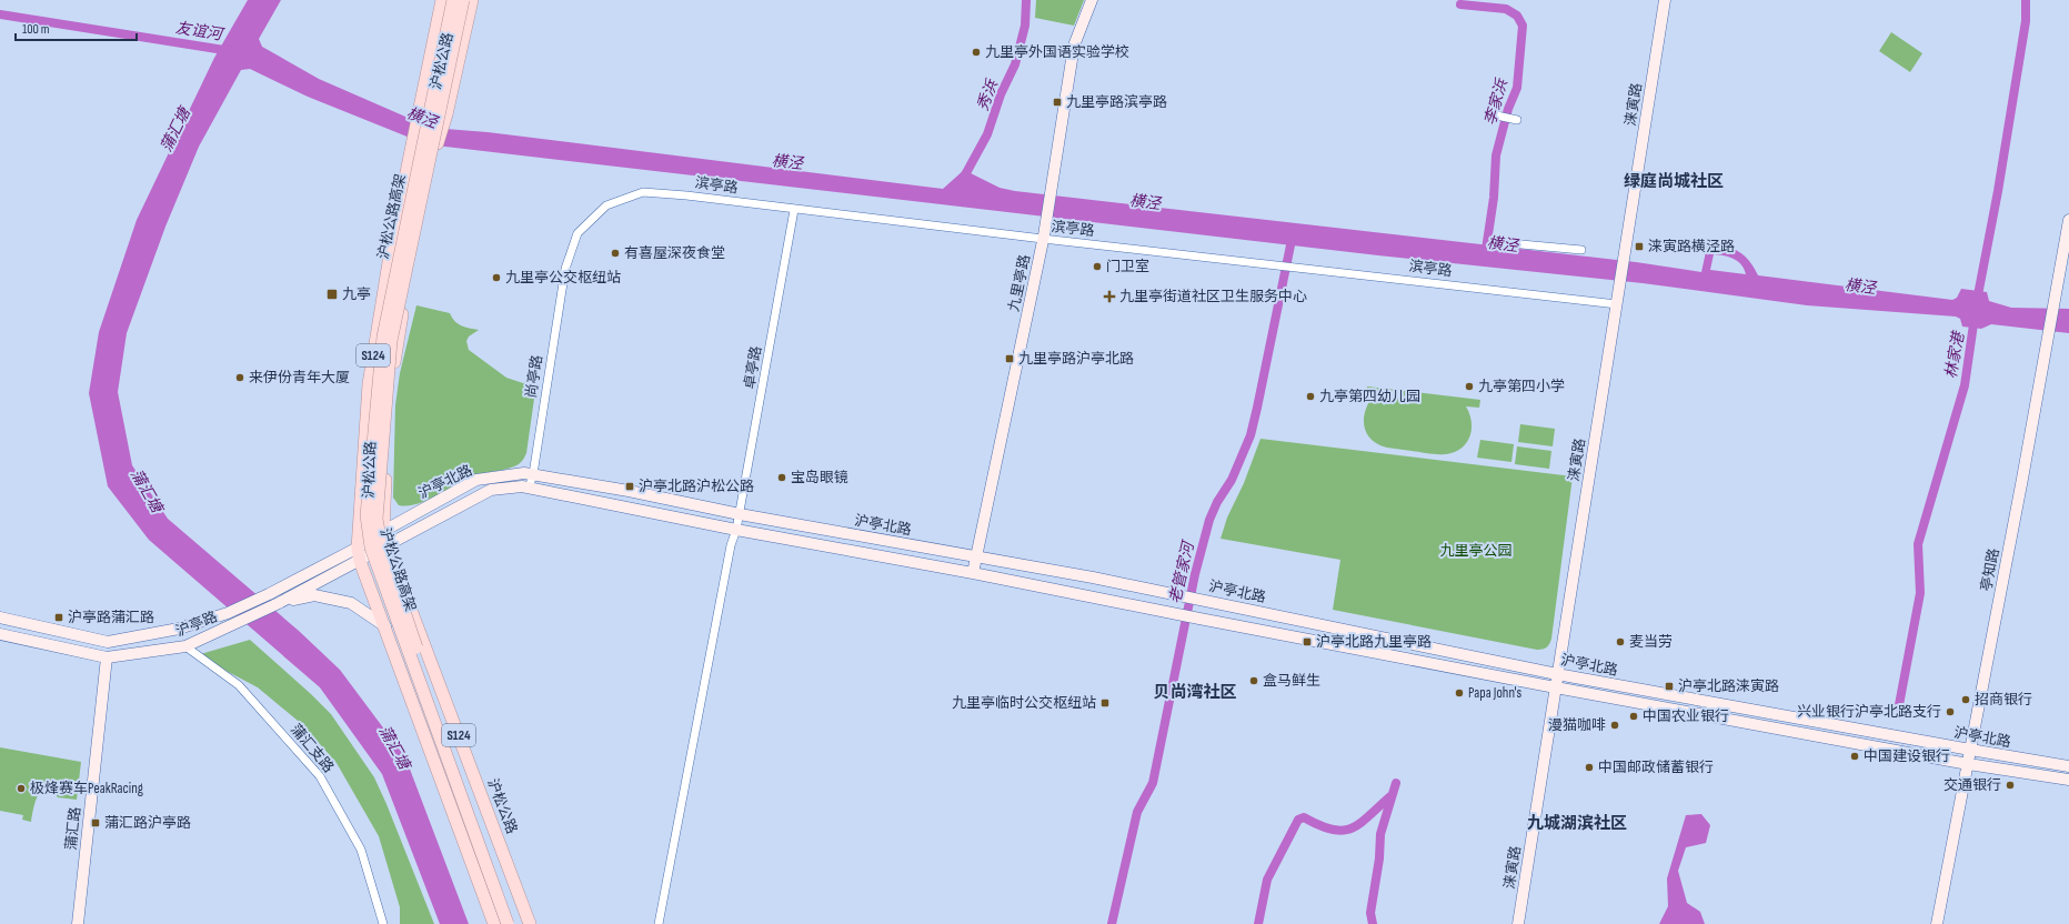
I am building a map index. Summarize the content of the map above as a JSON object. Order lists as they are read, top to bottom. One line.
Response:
{"streets":{"main road":["沪松公路","沪松公路高架","S124"],"street":["涞寅路","滨亭路","九里亭路","卓亭路","尚亭路","沪亭北路","亭知路","沪亭路","蒲汇支路","蒲汇路"]},"crossings":[["沪松公路","沪亭北路"],["沪松公路","沪亭路"],["涞寅路","滨亭路"],["涞寅路","沪亭北路"],["滨亭路","九里亭路"],["滨亭路","卓亭路"],["滨亭路","尚亭路"],["九里亭路","沪亭北路"],["卓亭路","沪亭北路"],["尚亭路","沪亭北路"],["沪亭北路","亭知路"],["沪亭北路","沪亭路"],["沪亭路","蒲汇支路"],["沪亭路","蒲汇路"]],"districts":["绿庭尚城社区","贝尚湾社区","九城湖滨社区"],"water":["友谊河","秀浜","李家浜","横泾","蒲汇塘","林家港","老管家河"],"parks":["九里亭公园"],"places":{"other":["九里亭外国语实验学校","有喜屋深夜食堂","门卫室","九里亭公交枢纽站","来伊份青年大厦","九亭第四小学","九亭第四幼儿园","宝岛眼镜","麦当劳","盒马鲜生","Papa John's","招商银行","兴业银行沪亭北路支行","中国农业银行","漫猫咖啡","中国建设银行","中国邮政储蓄银行","交通银行","极烽赛车PeakRacing"],"transit":["九里亭路滨亭路","涞寅路横泾路","九亭","九里亭路沪亭北路","沪亭北路沪松公路","沪亭路蒲汇路","沪亭北路九里亭路","沪亭北路涞寅路","九里亭临时公交枢纽站","蒲汇路沪亭路"],"health":["九里亭街道社区卫生服务中心"]},"scale_bar":"100 m"}
